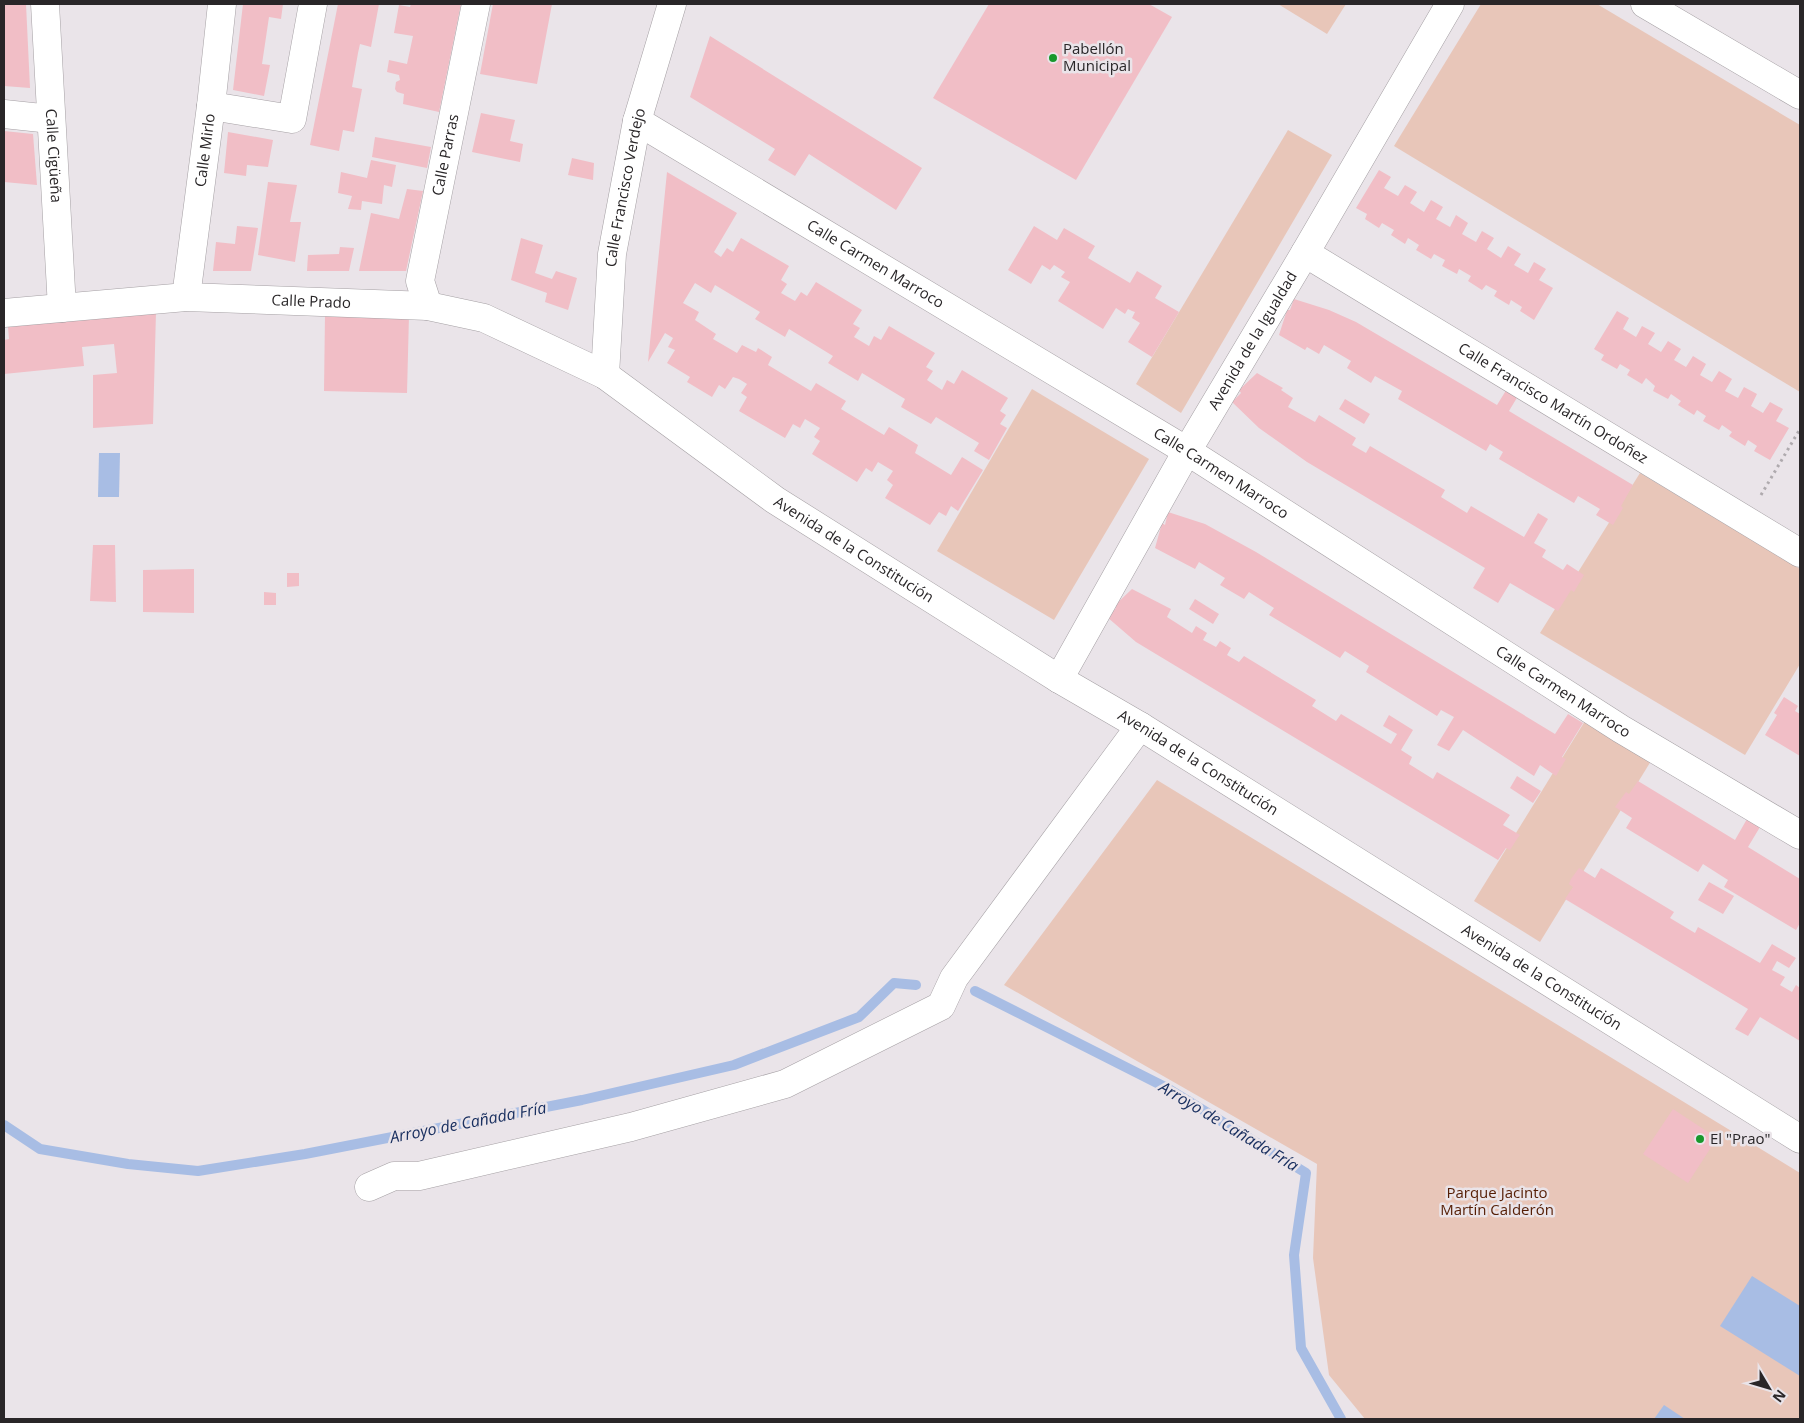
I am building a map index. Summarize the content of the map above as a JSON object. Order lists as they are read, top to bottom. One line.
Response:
{"streets":{"street":["Calle Mirlo","Calle Parras","Calle Cigüeña","Calle Francisco Verdejo","Calle Carmen Marroco","Calle Prado","Avenida de la Igualdad","Calle Francisco Martín Ordoñez","Avenida de la Constitución"]},"crossings":[["Calle Mirlo","Calle Prado"],["Calle Parras","Calle Prado"],["Calle Cigüeña","Calle Prado"],["Calle Francisco Verdejo","Calle Carmen Marroco"],["Calle Francisco Verdejo","Calle Prado"],["Calle Francisco Verdejo","Avenida de la Constitución"],["Calle Carmen Marroco","Avenida de la Igualdad"],["Calle Prado","Avenida de la Constitución"],["Avenida de la Igualdad","Calle Francisco Martín Ordoñez"],["Avenida de la Igualdad","Avenida de la Constitución"]],"water":["Arroyo de Cañada Fría"],"parks":["Parque Jacinto Martín Calderón"],"places":["Pabellón Municipal","El \"Prao\""],"north":"bottom right"}
